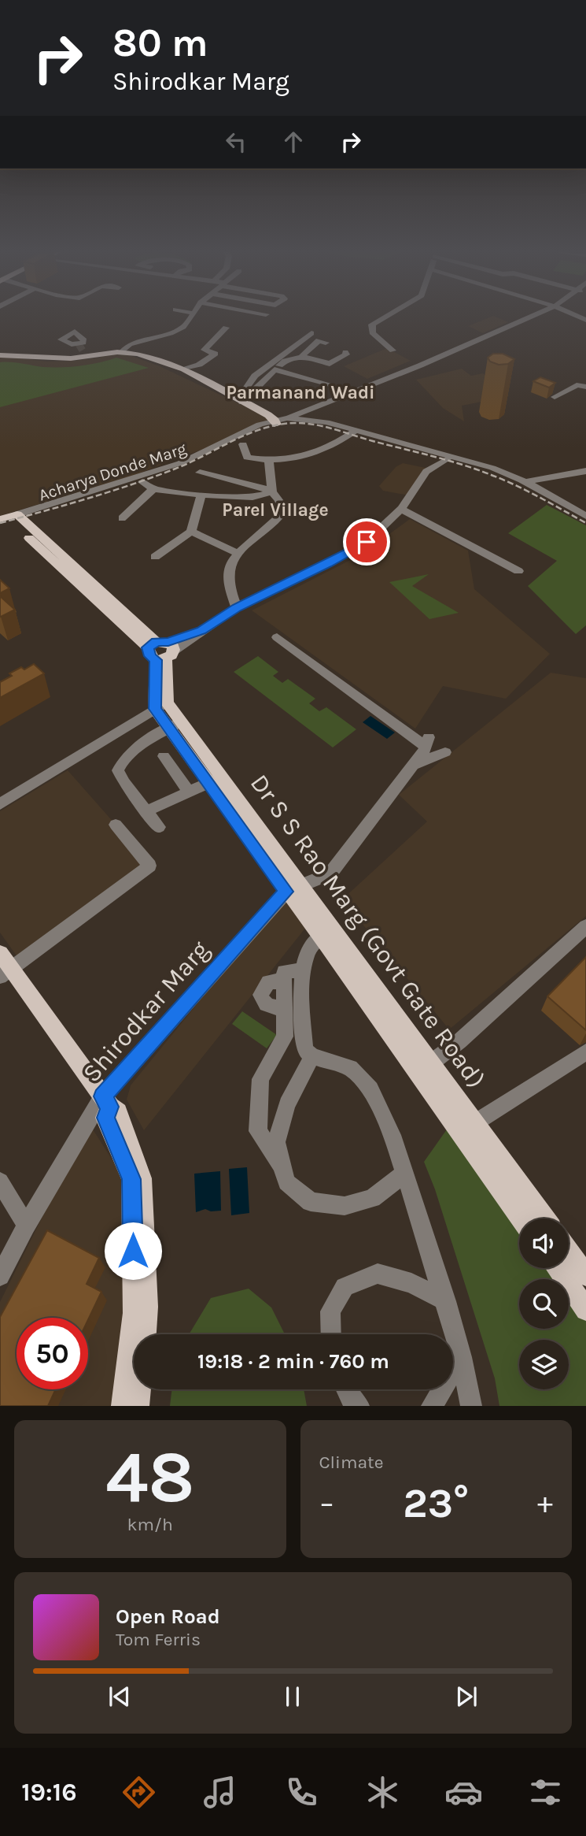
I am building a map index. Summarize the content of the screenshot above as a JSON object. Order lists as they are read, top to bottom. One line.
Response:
{"streets":{"main road":["Dr S S Rao Marg (Govt Gate Road)"],"street":["Acharya Donde Marg","Shirodkar Marg"]},"crossings":[["Dr S S Rao Marg (Govt Gate Road)","Shirodkar Marg"]],"districts":["Parmanand Wadi","Parel Village"],"page":{"turn":["80 m","Shirodkar Marg"],"limit":"50","trip":"19:18 · 2 min · 760 m","tile":[["48","km/h"],"Climate"],"heat":["−","23°","+"],"song":["Open Road","Tom Ferris"],"tabs":"19:16"}}
